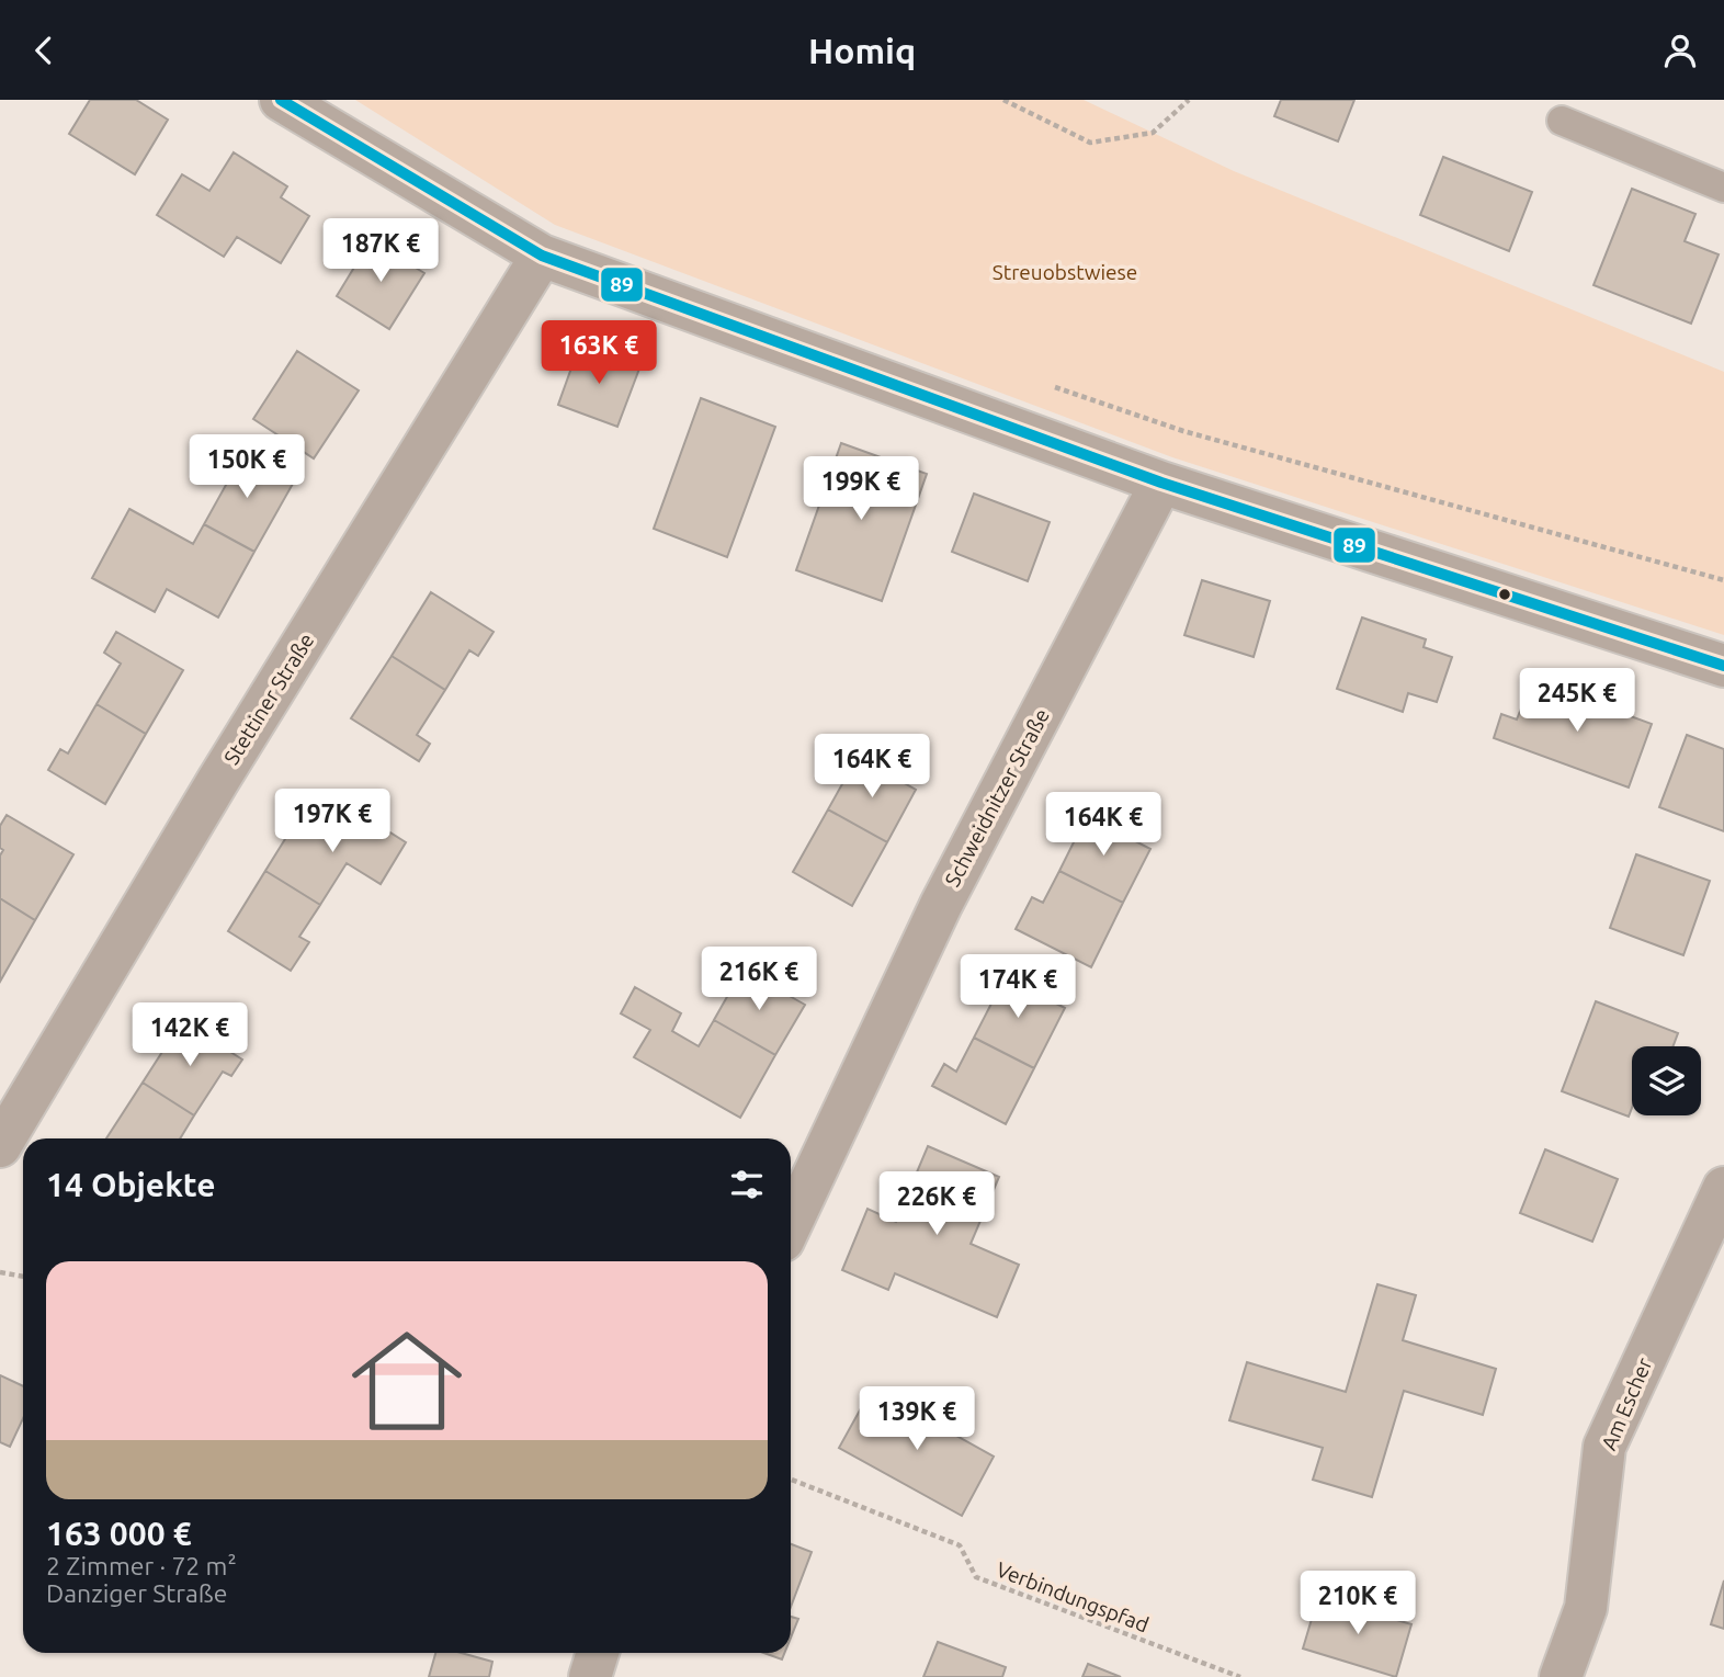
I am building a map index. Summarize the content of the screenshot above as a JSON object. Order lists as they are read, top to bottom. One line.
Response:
{"streets":{"street":["Stettiner Straße","Schweidnitzer Straße","Am Escher"],"path":["Verbindungspfad"]},"parks":["Streuobstwiese"],"lines":["transit line 89"],"page":{"header":"Homiq","price":["187K €","163K €","150K €","199K €","245K €","164K €","197K €","164K €","216K €","174K €","142K €","226K €","139K €","210K €"],"heading":"14 Objekte","list":[{"name":"163 000 €","note":"2 Zimmer · 72 m² · Danziger Straße"}]}}
